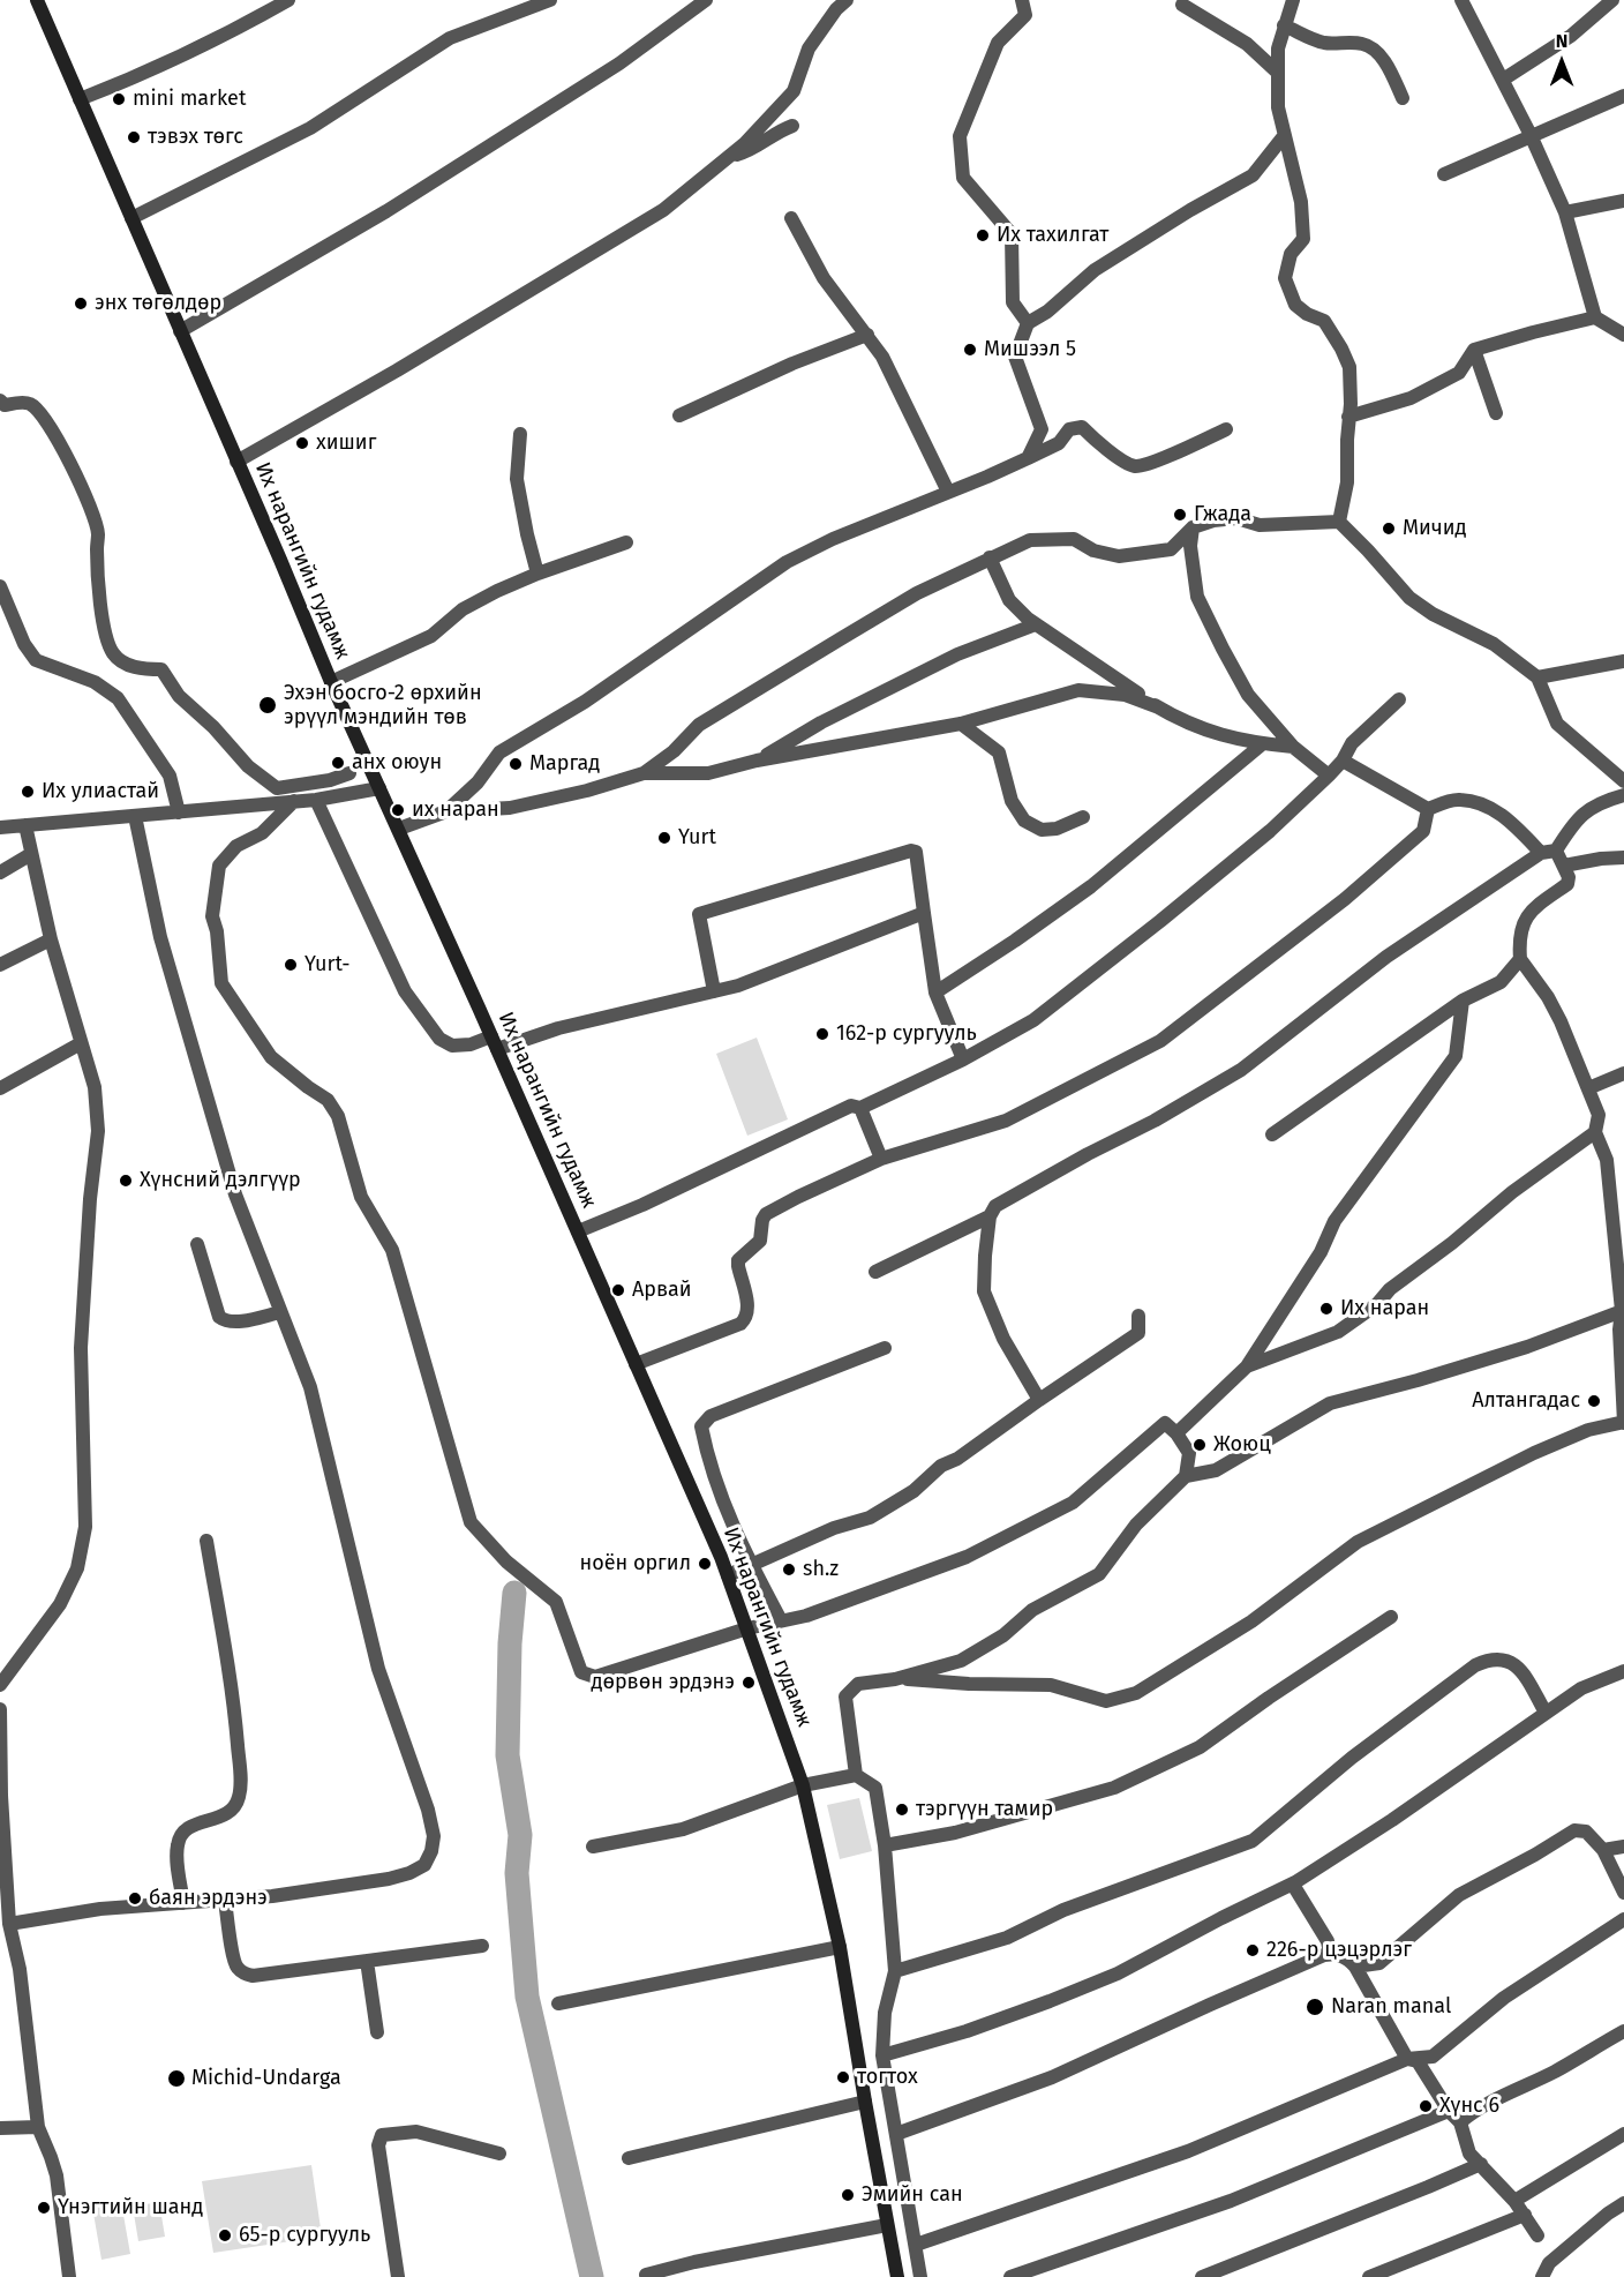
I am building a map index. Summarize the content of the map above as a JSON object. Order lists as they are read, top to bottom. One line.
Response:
{"streets":{"main road":["Их нарангийн гудамж"]},"places":["mini market","тэвэх төгс","Их тахилгат","энх төгөлдөр","Мишээл 5","хишиг","Гжада","Мичид","Эхэн босго-2 өрхийн эрүүл мэндийн төв","анх оюун","Маргад","Их улиастай","их наран","Yurt","Yurt-","162-р сургууль","Хүнсний дэлгүүр","Арвай","Их наран","Алтангадас","Жоюц","ноён оргил","sh.z","дөрвөн эрдэнэ","тэргүүн тамир","баян эрдэнэ","226-р цэцэрлэг","Naran manal","тогтох","Michid-Undarga","Хүнс 6","Эмийн сан","Үнэгтийн шанд","65-р сургууль"],"north":"top"}
